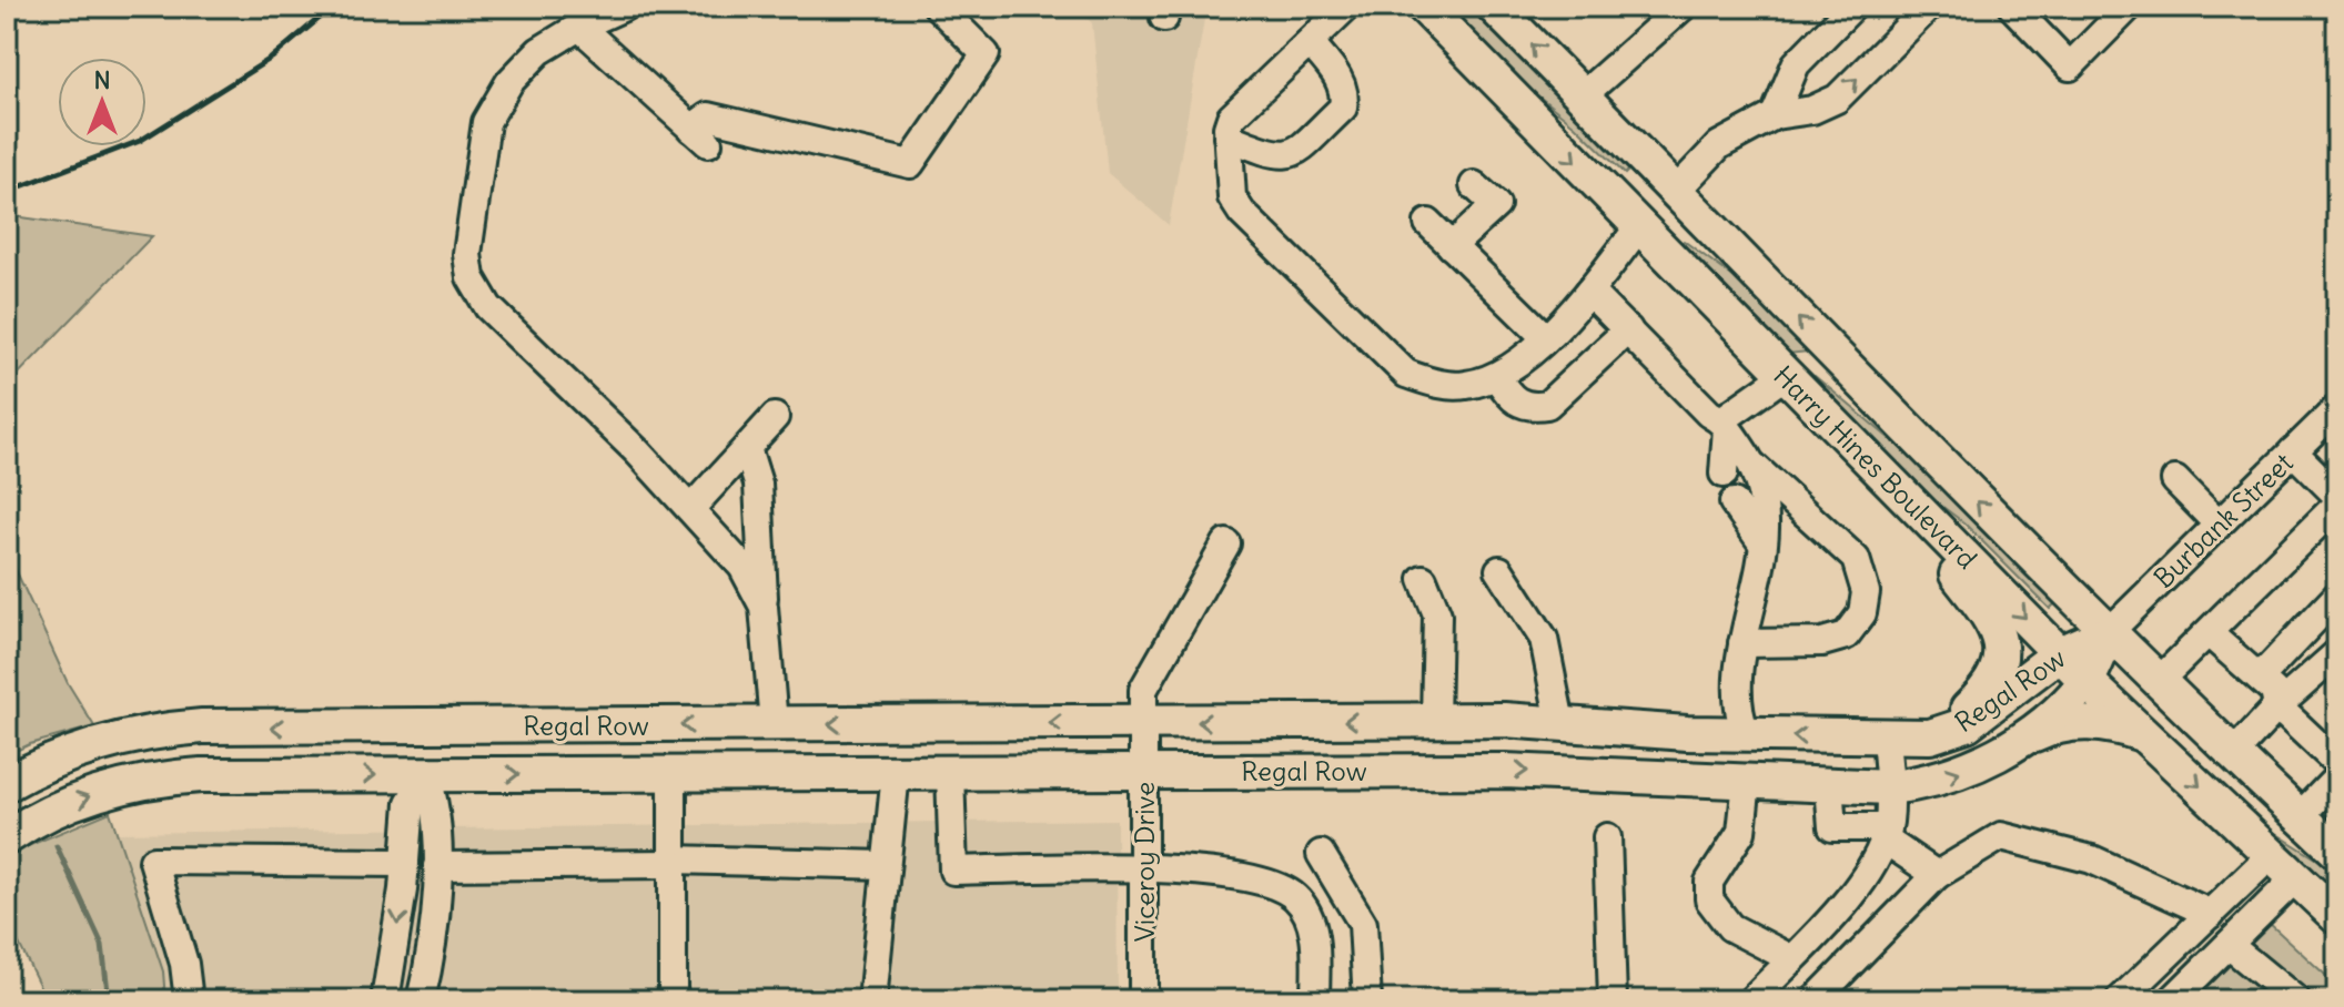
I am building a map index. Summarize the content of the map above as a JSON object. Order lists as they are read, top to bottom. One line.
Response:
{"streets":{"main road":["Harry Hines Boulevard","Regal Row"],"street":["Burbank Street","Viceroy Drive"]},"crossings":[["Harry Hines Boulevard","Burbank Street"],["Harry Hines Boulevard","Regal Row"],["Burbank Street","Regal Row"],["Regal Row","Viceroy Drive"]],"north":"top"}
